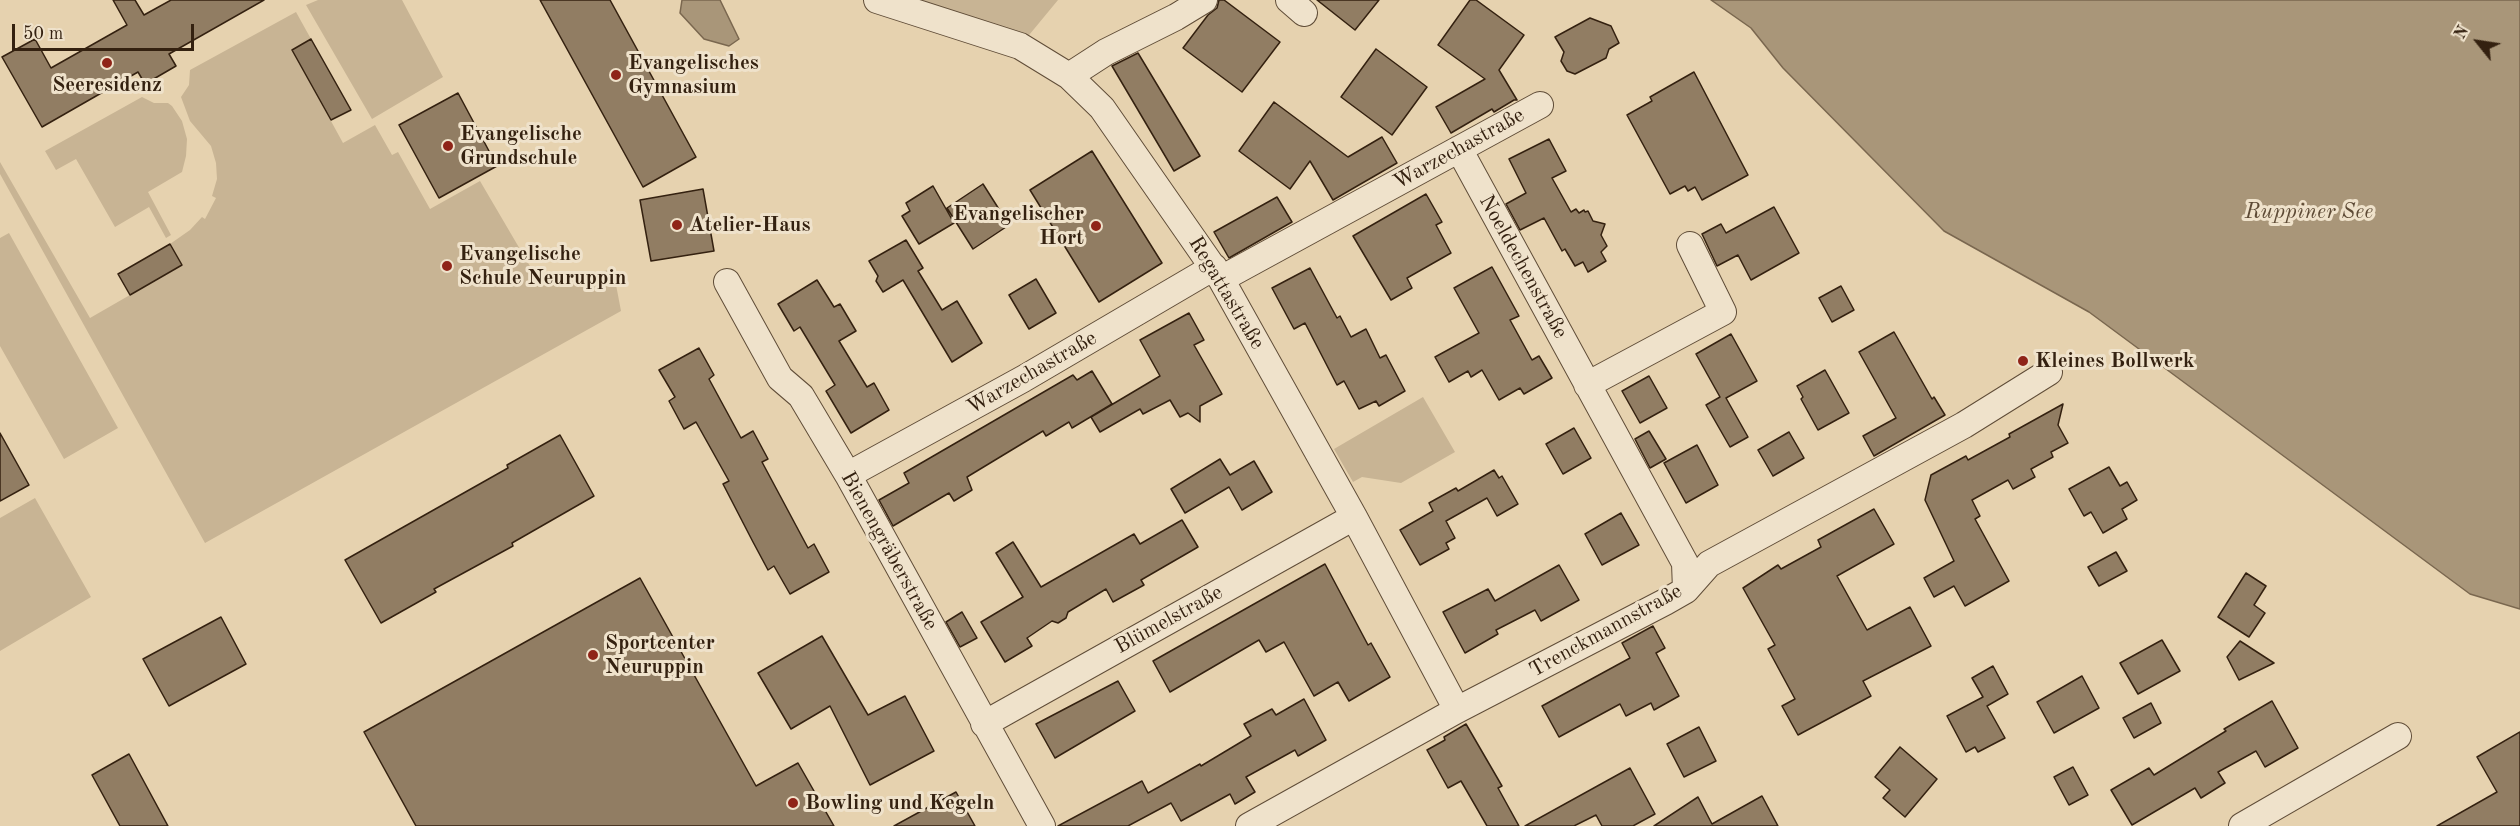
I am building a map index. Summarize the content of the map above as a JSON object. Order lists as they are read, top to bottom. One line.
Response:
{"streets":{"street":["Warzechastraße","Noeldechenstraße","Regattastraße","Bienengräberstraße","Blümelstraße","Trenckmannstraße"]},"crossings":[["Warzechastraße","Noeldechenstraße"],["Warzechastraße","Regattastraße"],["Warzechastraße","Bienengräberstraße"],["Noeldechenstraße","Trenckmannstraße"],["Regattastraße","Blümelstraße"],["Regattastraße","Trenckmannstraße"],["Bienengräberstraße","Blümelstraße"]],"water":["Ruppiner See"],"places":["Seeresidenz","Evangelisches Gymnasium","Evangelische Grundschule","Atelier-Haus","Evangelischer Hort","Evangelische Schule Neuruppin","Kleines Bollwerk","Sportcenter Neuruppin","Bowling und Kegeln"],"scale_bar":"50 m","north":"top left"}
